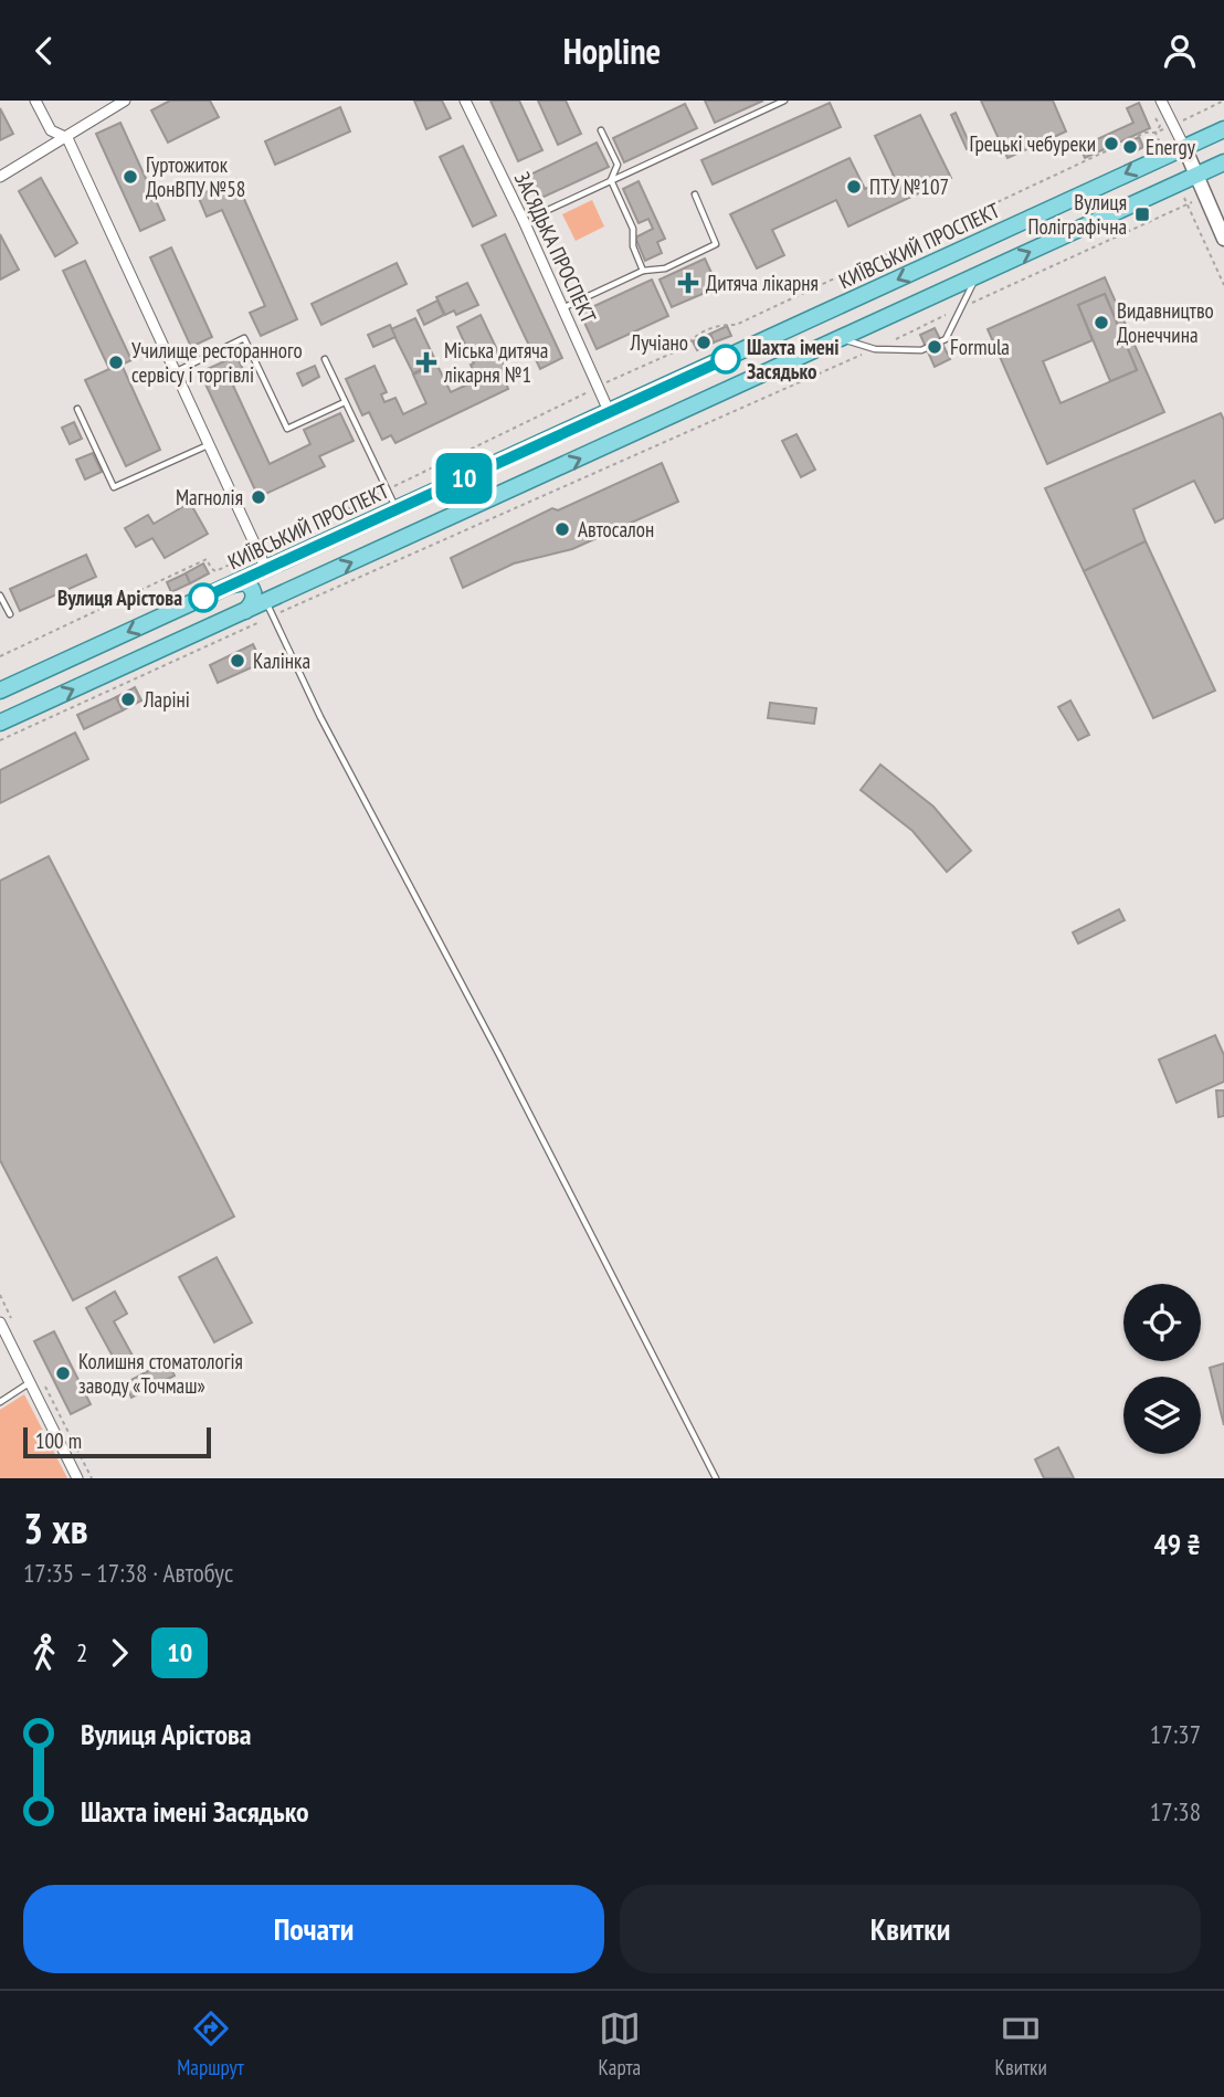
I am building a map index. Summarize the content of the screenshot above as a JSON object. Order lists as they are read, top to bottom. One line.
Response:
{"streets":{"main road":["КИЇВСЬКИЙ ПРОСПЕКТ"],"street":["ЗАСЯДЬКА ПРОСПЕКТ"]},"crossings":[["КИЇВСЬКИЙ ПРОСПЕКТ","ЗАСЯДЬКА ПРОСПЕКТ"]],"places":{"other":["Грецькі чебуреки","Energy","Гуртожиток ДонВПУ №58","ПТУ №107","Видавництво Донеччина","Лучіано","Formula","Шахта імені Засядько","Училище ресторанного сервісу і торгівлі","Магнолія","Автосалон","Вулиця Арістова","Калінка","Ларіні","Колишня стоматологія заводу «Точмаш»"],"transit":["Вулиця Поліграфічна"],"health":["Дитяча лікарня","Міська дитяча лікарня №1"]},"lines":["bus line 10"],"scale_bar":"100 m","page":{"header":"Hopline","on_map":"10","scale":"100 m","heading":["3 хв","17:35 – 17:38 · Автобус","49 ₴"],"legs":["2","10"],"list":[{"name":"Вулиця Арістова","value":"17:37"},{"name":"Шахта імені Засядько","value":"17:38"}],"buttons":["Почати","Квитки"],"tabs":["Маршрут","Карта","Квитки"]}}
